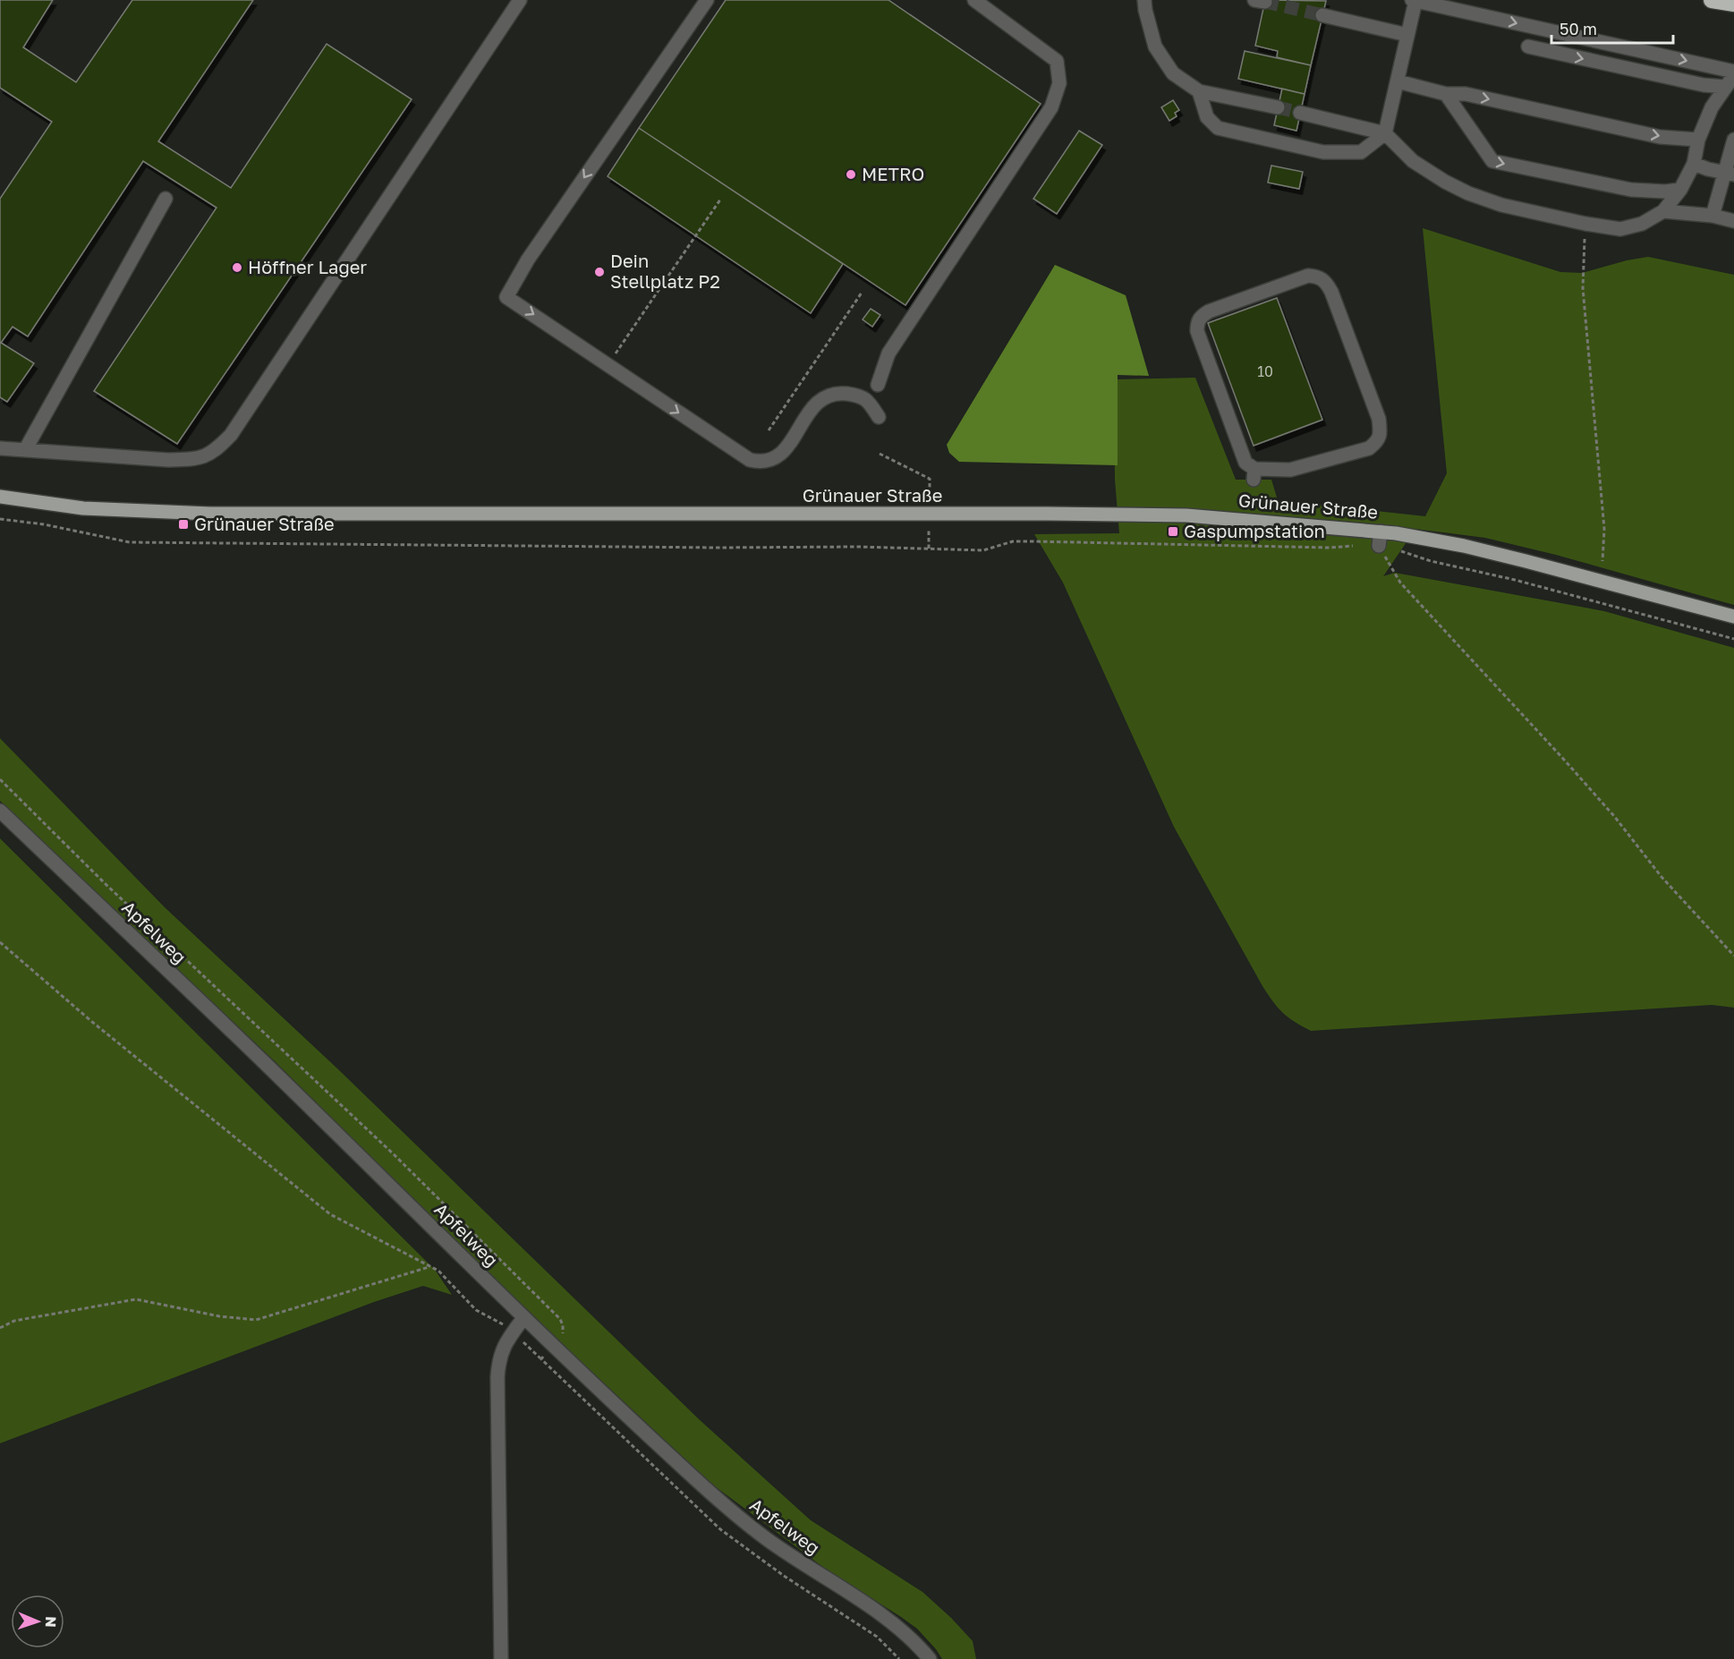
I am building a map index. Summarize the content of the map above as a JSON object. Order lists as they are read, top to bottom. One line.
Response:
{"streets":{"main road":["Grünauer Straße"],"street":["Apfelweg"]},"places":{"other":["METRO","Höffner Lager","Dein Stellplatz P2"],"transit":["Grünauer Straße","Gaspumpstation"]},"house_numbers":["10"],"scale_bar":"50 m","north":"right"}
